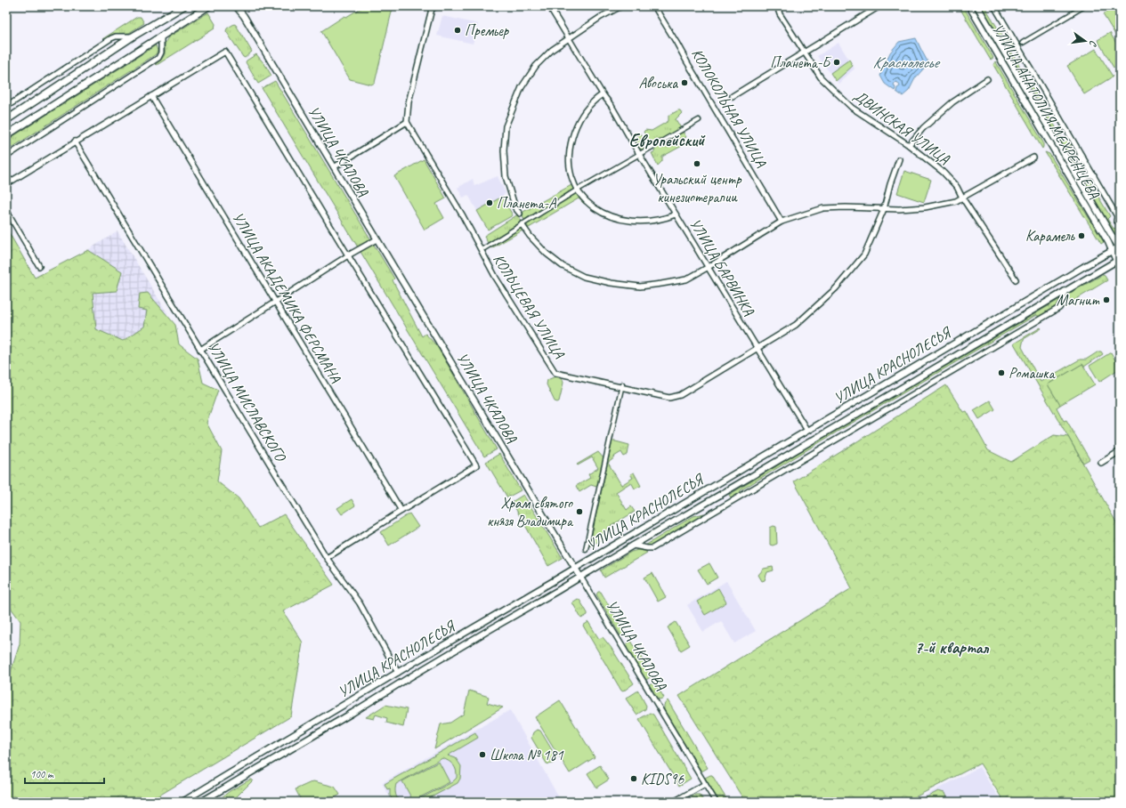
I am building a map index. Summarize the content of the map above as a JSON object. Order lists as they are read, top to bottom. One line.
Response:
{"streets":{"street":["КОЛОКОЛЬНАЯ УЛИЦА","УЛИЦА АНАТОЛИЯ МЕХРЕНЦЕВА","ДВИНСКАЯ УЛИЦА","УЛИЦА ЧКАЛОВА","УЛИЦА БАРВИНКА","УЛИЦА АКАДЕМИКА ФЕРСМАНА","КОЛЬЦЕВАЯ УЛИЦА","УЛИЦА КРАСНОЛЕСЬЯ","УЛИЦА МИСЛАВСКОГО"]},"crossings":[["УЛИЦА АНАТОЛИЯ МЕХРЕНЦЕВА","УЛИЦА КРАСНОЛЕСЬЯ"],["УЛИЦА ЧКАЛОВА","УЛИЦА КРАСНОЛЕСЬЯ"],["УЛИЦА БАРВИНКА","КОЛЬЦЕВАЯ УЛИЦА"],["УЛИЦА БАРВИНКА","УЛИЦА КРАСНОЛЕСЬЯ"],["УЛИЦА КРАСНОЛЕСЬЯ","УЛИЦА МИСЛАВСКОГО"]],"districts":["Европейский","7-й квартал"],"water":["Краснолесье"],"places":["Премьер","Планета-Б","Авоська","Уральский центр кинезиотерапии","Планета-А","Карамель","Магнит","Ромашка","Храм святого князя Владимира","Школа № 181","KIDS96"],"scale_bar":"100 m","north":"right"}
